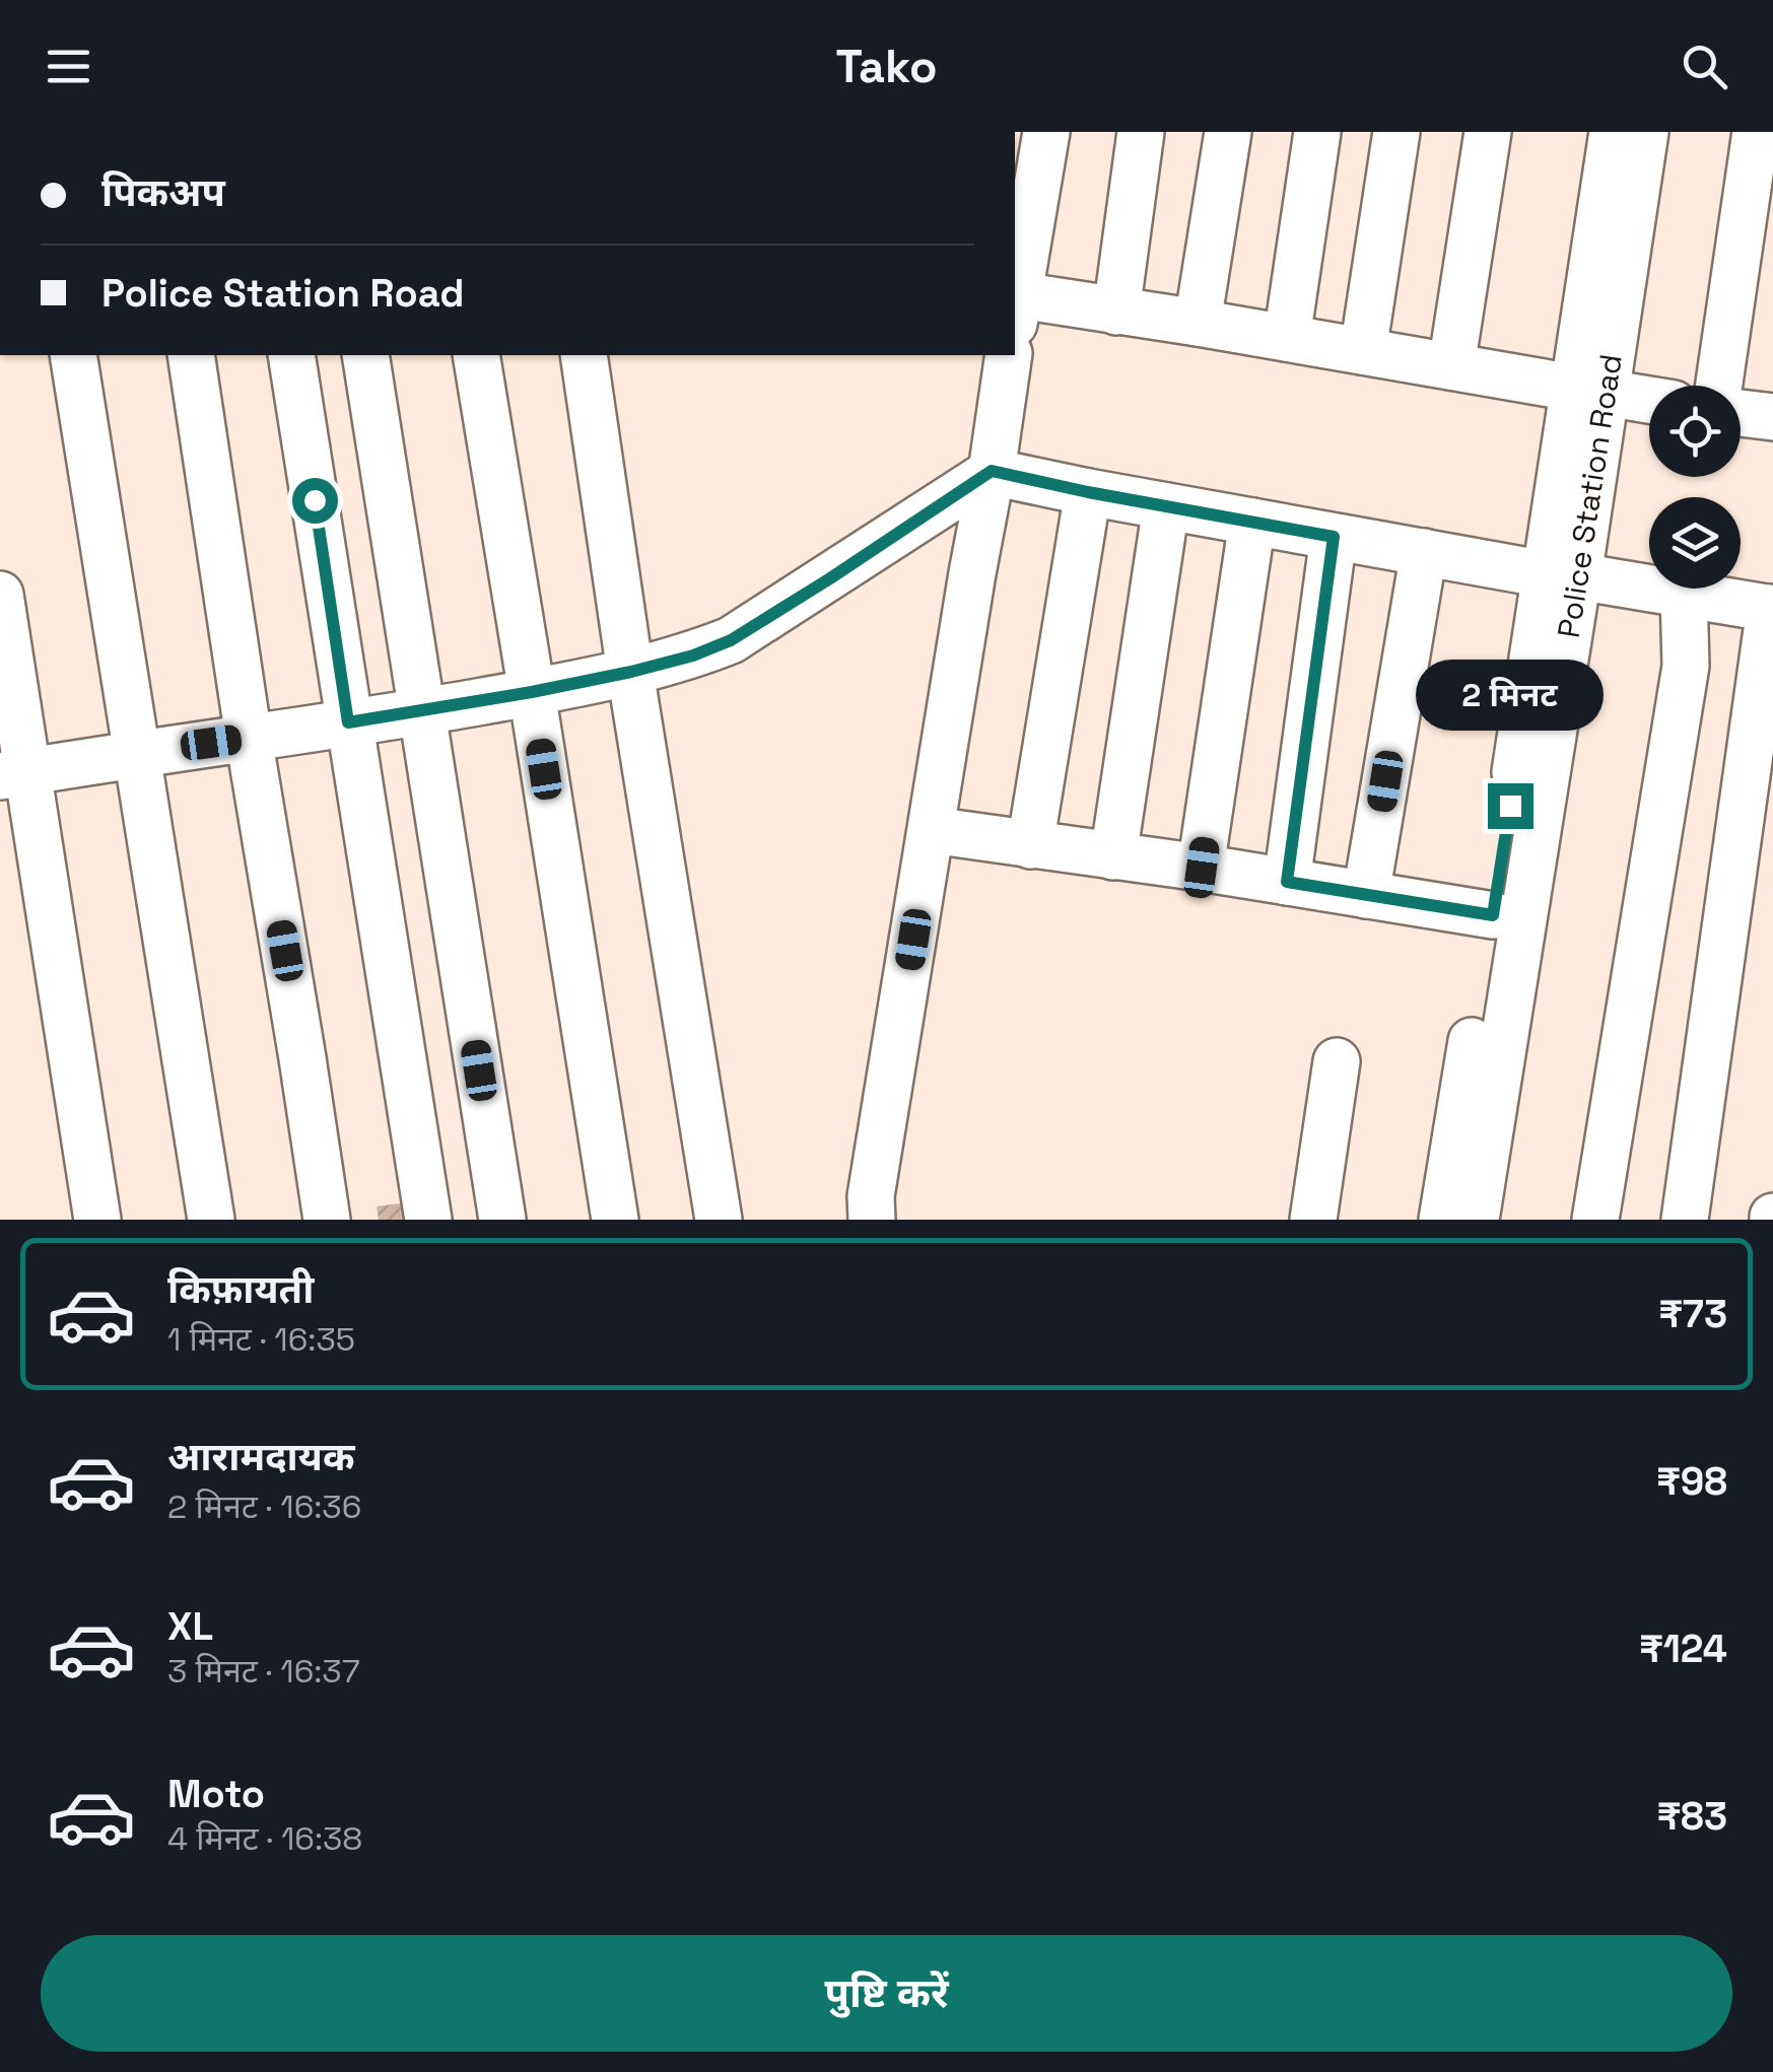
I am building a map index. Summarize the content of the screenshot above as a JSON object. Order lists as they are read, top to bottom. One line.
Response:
{"streets":{"street":["Police Station Road"]},"page":{"header":"Tako","banner":["पिकअप","Police Station Road"],"bubble":"2 मिनट","list":[{"name":"किफ़ायती","note":"1 मिनट · 16:35","value":"₹73"},{"name":"आरामदायक","note":"2 मिनट · 16:36","value":"₹98"},{"name":"XL","note":"3 मिनट · 16:37","value":"₹124"},{"name":"Moto","note":"4 मिनट · 16:38","value":"₹83"}],"buttons":"पुष्टि करें"}}
